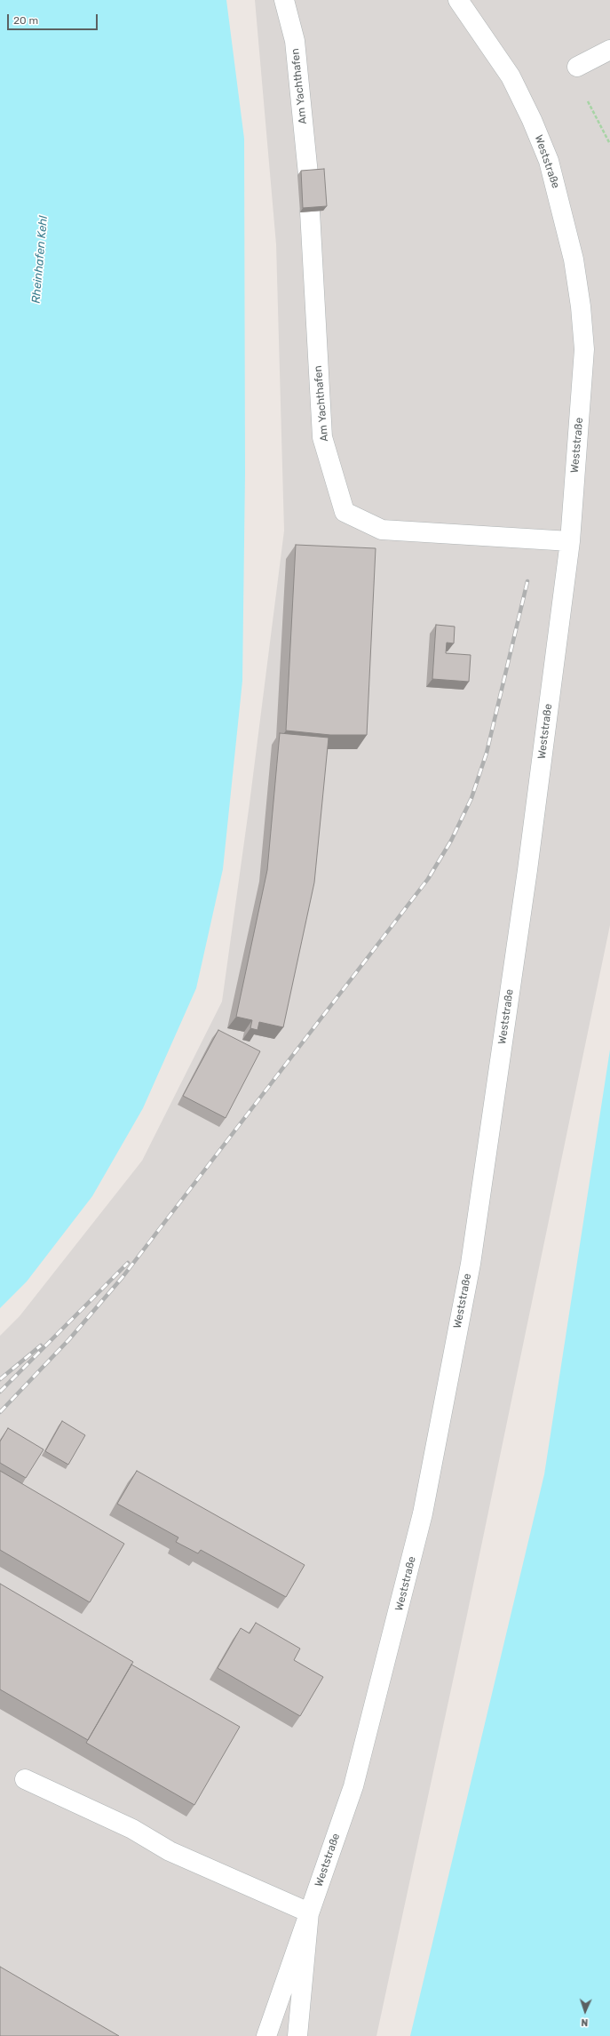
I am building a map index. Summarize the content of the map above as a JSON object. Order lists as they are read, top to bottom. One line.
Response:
{"streets":{"street":["Am Yachthafen","Weststraße"]},"crossings":[["Am Yachthafen","Weststraße"]],"water":["Rheinhafen Kehl"],"scale_bar":"20 m","north":"bottom"}
